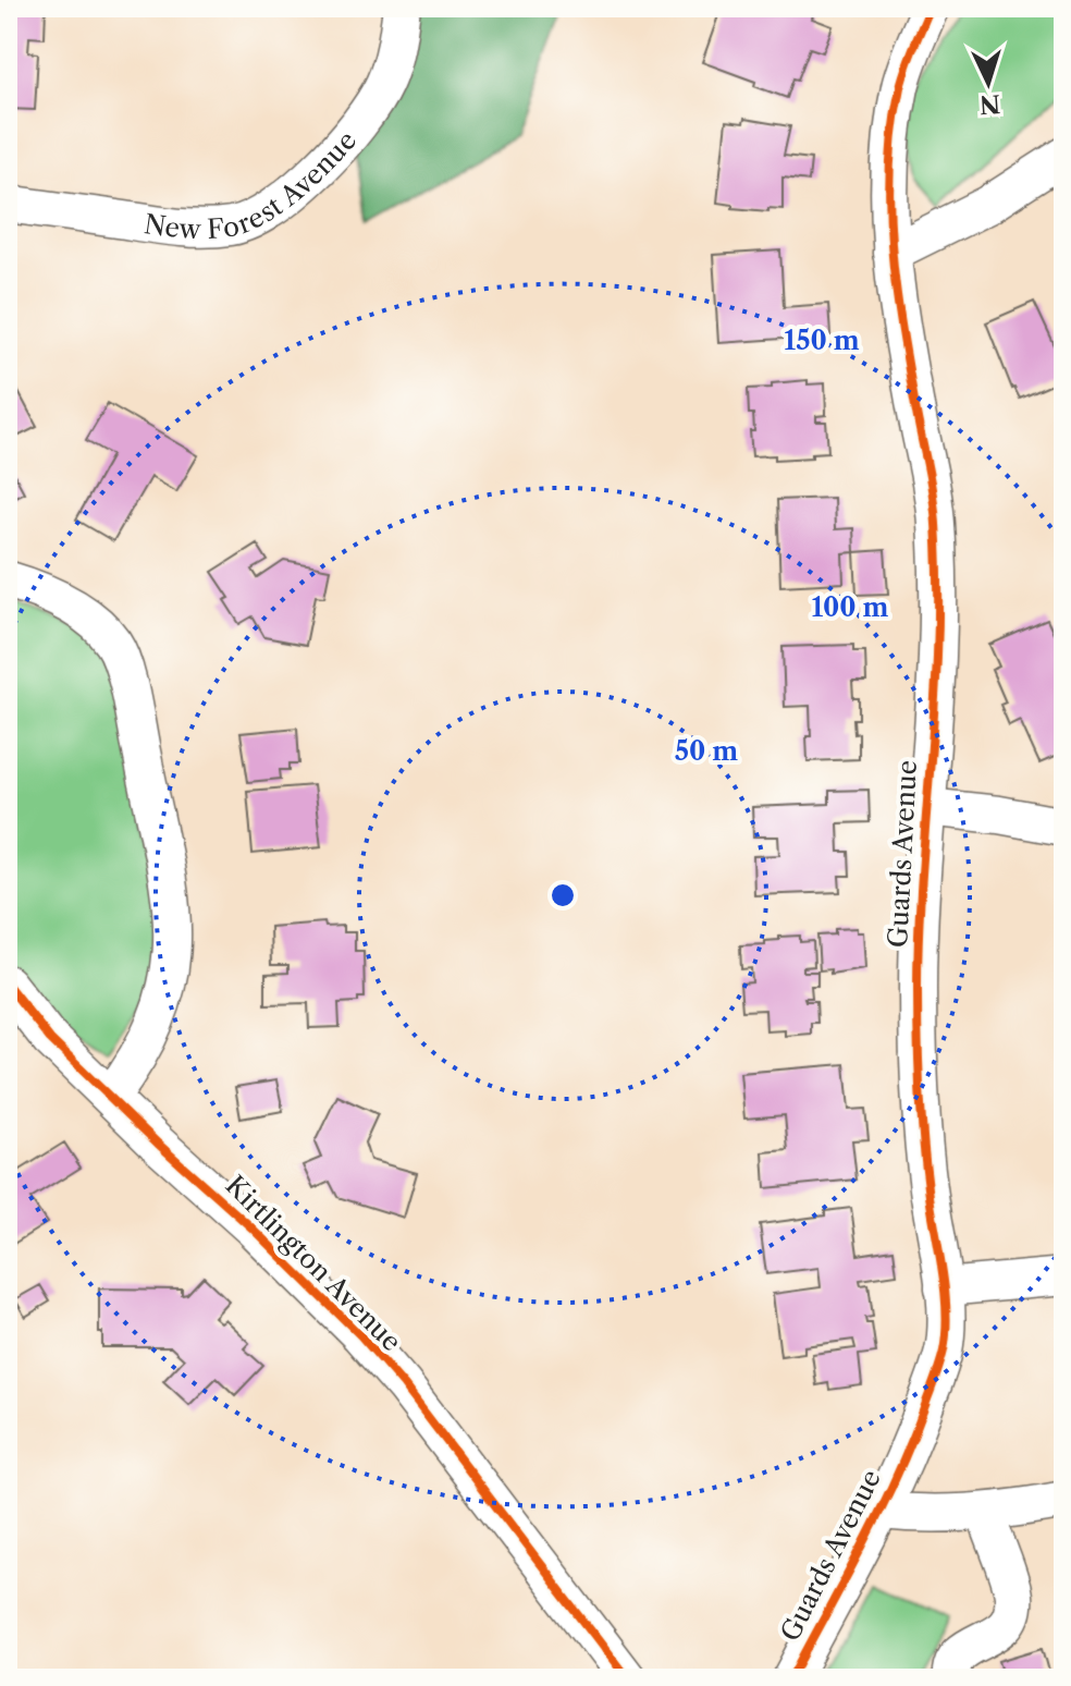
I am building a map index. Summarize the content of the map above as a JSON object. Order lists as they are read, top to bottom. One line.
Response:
{"streets":{"street":["New Forest Avenue","Guards Avenue","Kirtlington Avenue"]},"north":"bottom","rings":["150 m","100 m","50 m"]}
